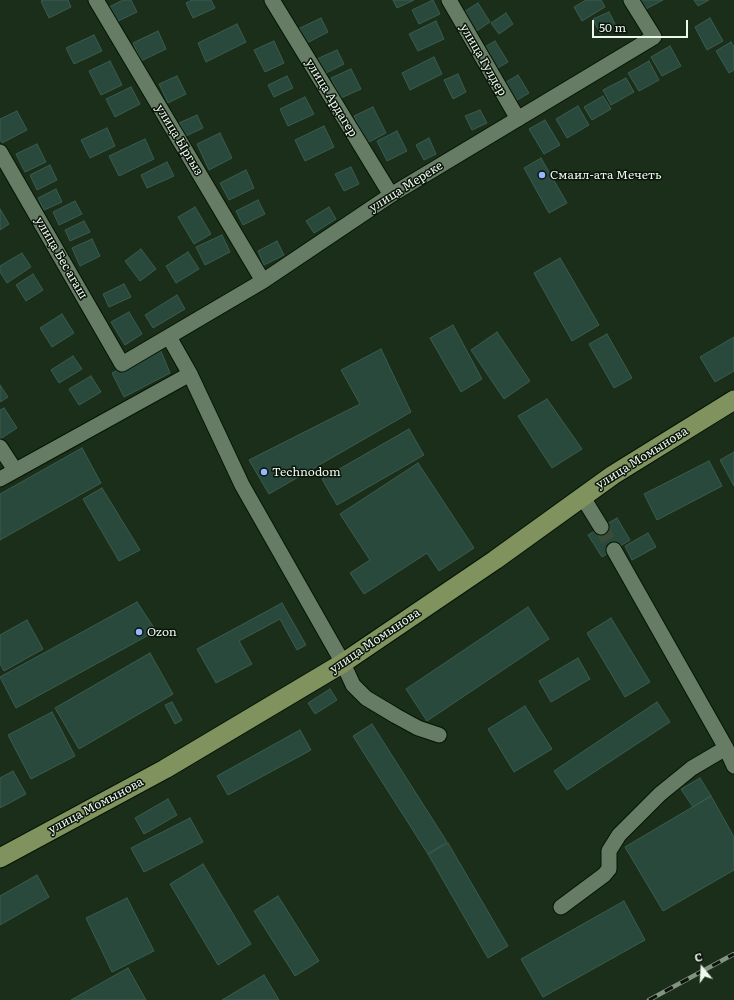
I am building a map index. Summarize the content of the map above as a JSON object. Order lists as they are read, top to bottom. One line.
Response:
{"streets":{"main road":["улица Момынова"],"street":["улица Гулдер","улица Ардагер","улица Ыргыз","улица Мереке","улица Бес агаш"]},"crossings":[["улица Гулдер","улица Мереке"],["улица Ардагер","улица Мереке"],["улица Ыргыз","улица Мереке"],["улица Мереке","улица Бес агаш"]],"places":["Смаил-ата Мечеть","Technodom","Ozon"],"scale_bar":"50 m","north":"top"}
